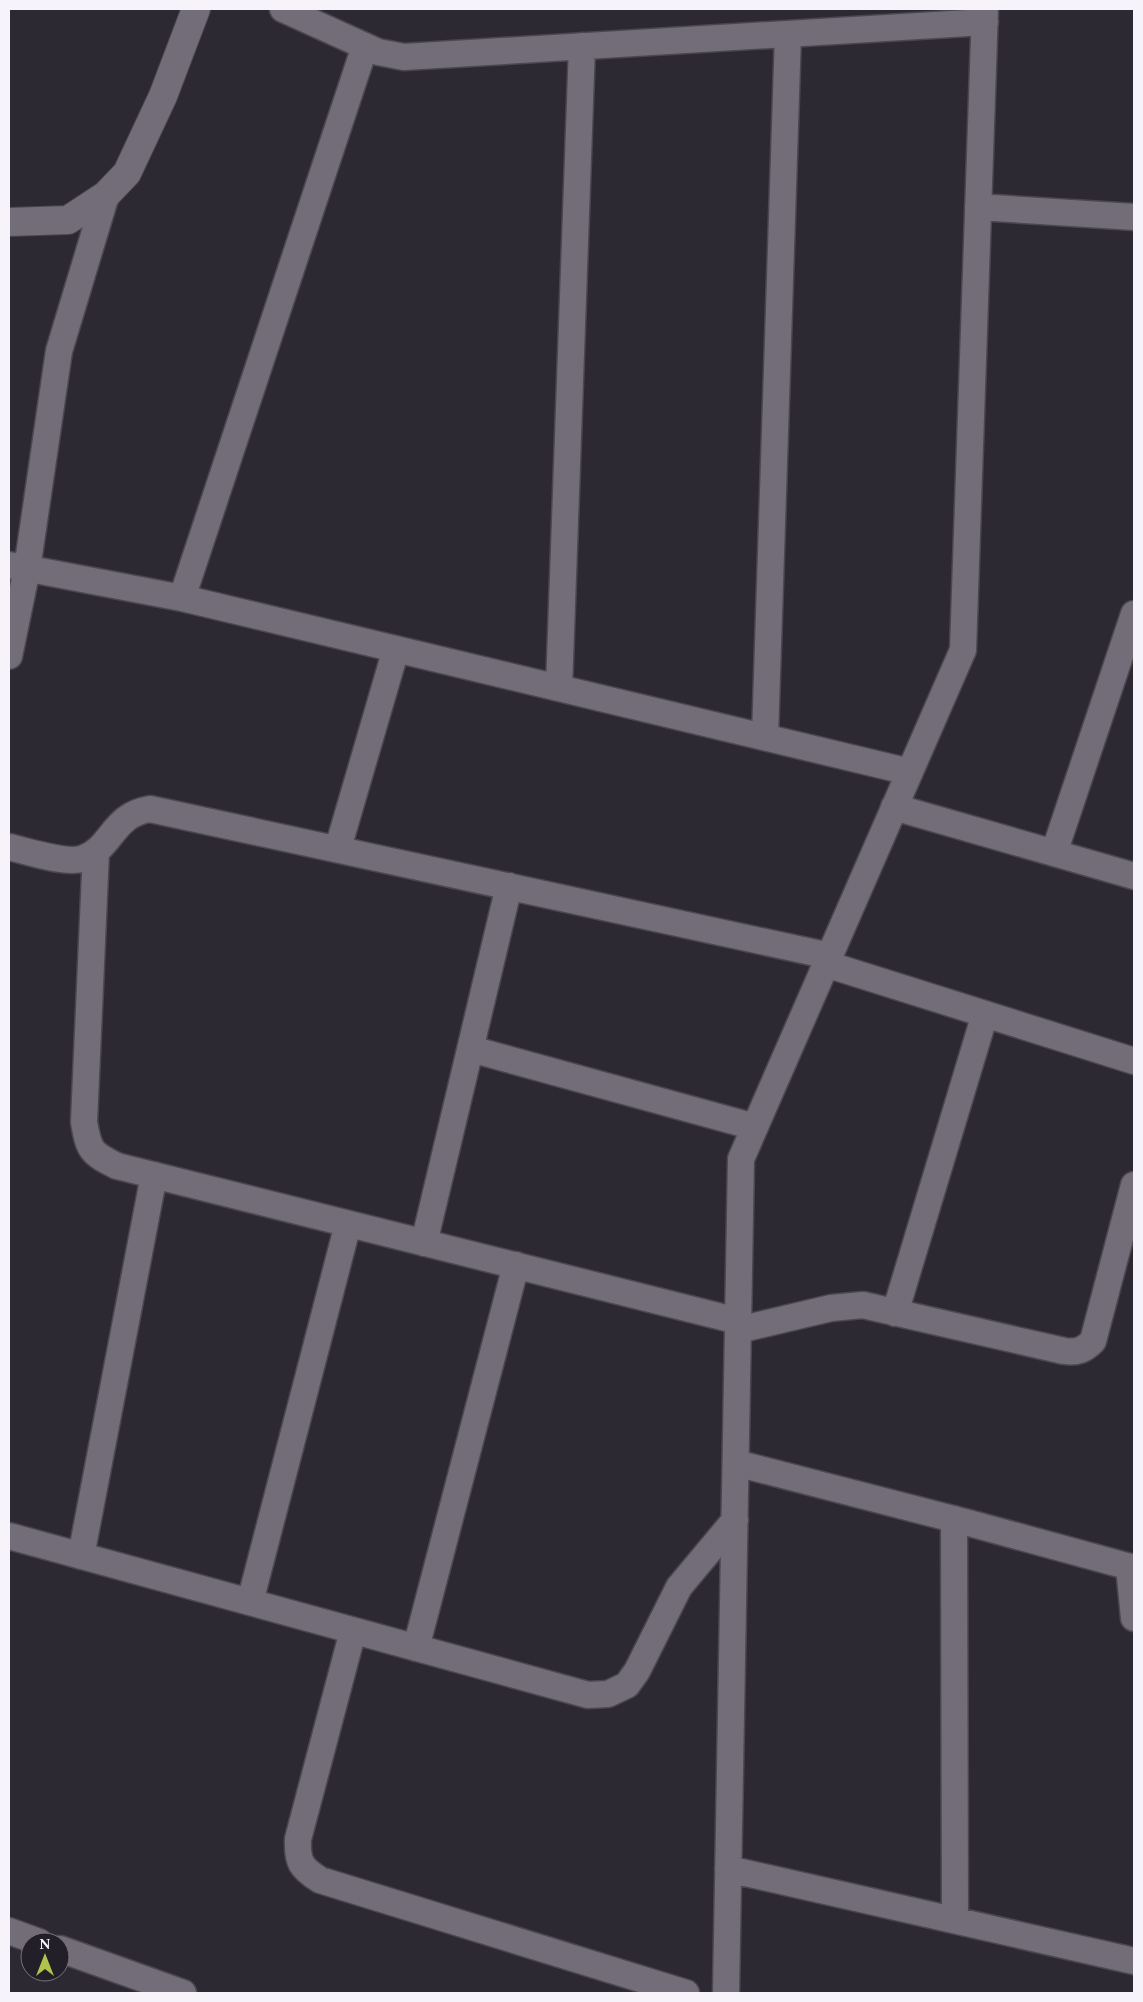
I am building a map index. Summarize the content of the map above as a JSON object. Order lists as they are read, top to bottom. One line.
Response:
{"north":"top"}
